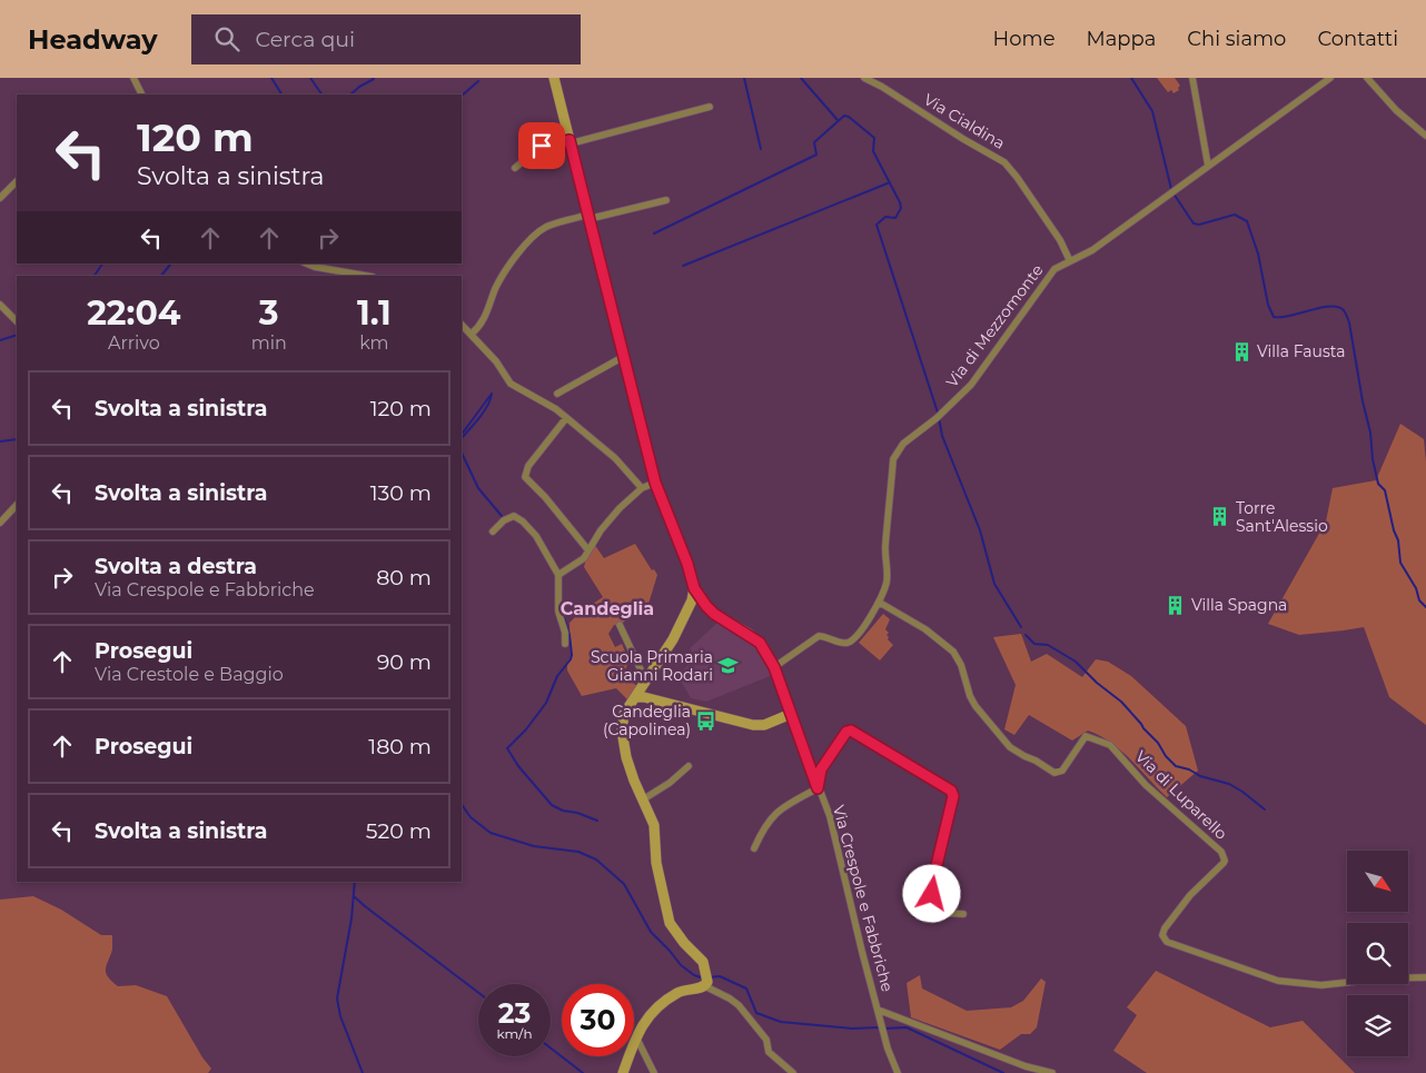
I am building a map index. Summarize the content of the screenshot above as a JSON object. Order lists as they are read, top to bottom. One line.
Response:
{"streets":{"street":["Via Cialdina","Via di Mezzomonte","Via di Luparello","Via Crespole e Fabbriche"]},"crossings":[["Via Cialdina","Via di Mezzomonte"],["Via di Mezzomonte","Via di Luparello"]],"districts":["Candeglia"],"places":{"building":["Villa Fausta","Torre Sant'Alessio","Villa Spagna"],"school or university":["Scuola Primaria Gianni Rodari"],"bus stop":["Candeglia (Capolinea)"]},"north":"bottom right","page":{"header":"Headway","search":"Cerca qui","nav":["Home","Mappa","Chi siamo","Contatti"],"turn":["120 m","Svolta a sinistra"],"eta":["22:04","Arrivo","3","min","1.1","km"],"list":[{"name":"Svolta a sinistra","value":"120 m"},{"name":"Svolta a sinistra","value":"130 m"},{"name":"Svolta a destra","note":"Via Crespole e Fabbriche","value":"80 m"},{"name":"Prosegui","note":"Via Crestole e Baggio","value":"90 m"},{"name":"Prosegui","value":"180 m"},{"name":"Svolta a sinistra","value":"520 m"}],"speed":"23 km/h","limit":"30"}}
